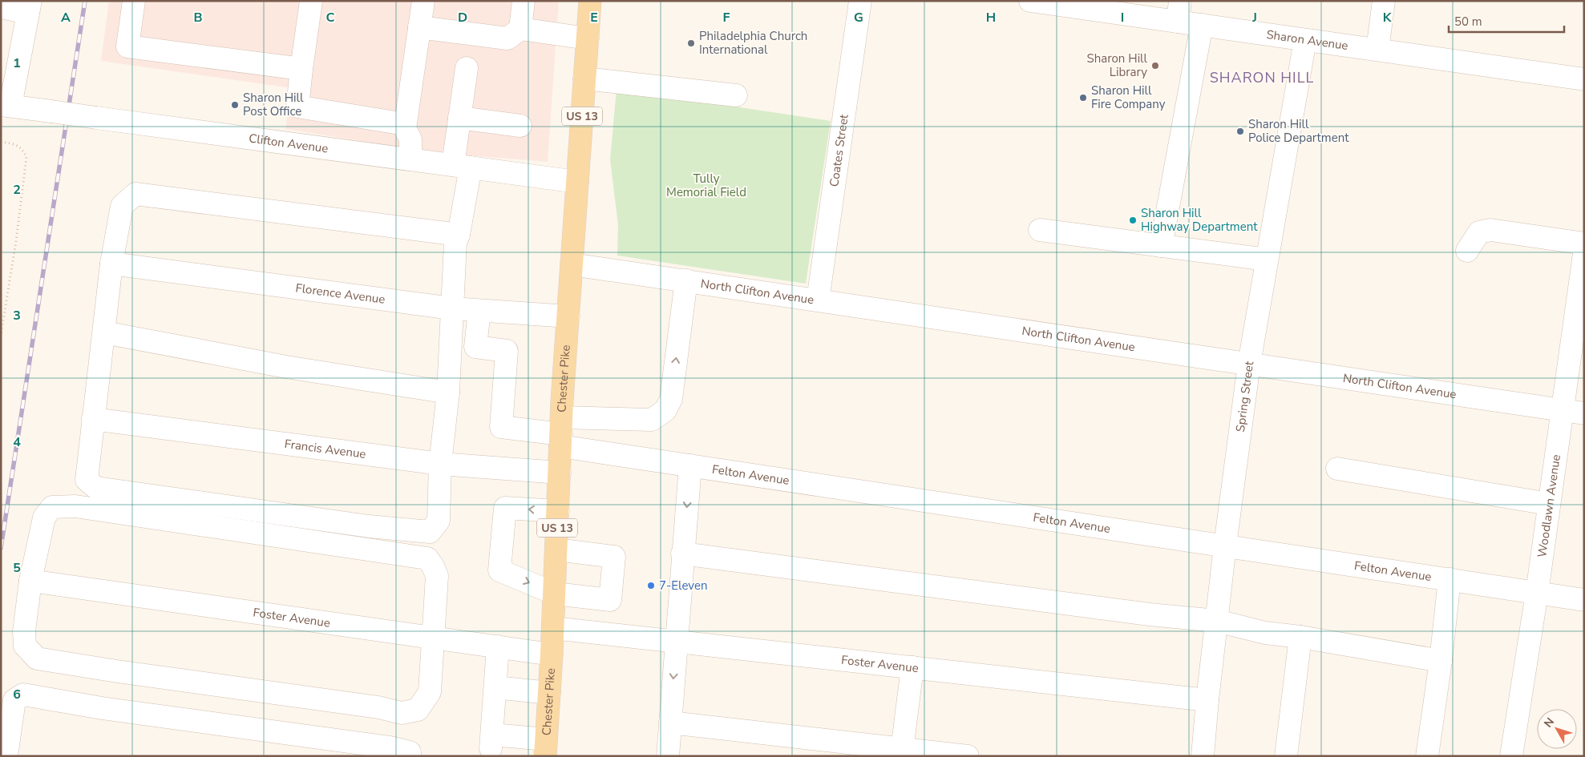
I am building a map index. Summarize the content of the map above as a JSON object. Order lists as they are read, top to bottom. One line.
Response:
{"streets":{"main road":["US 13","Chester Pike"],"street":["Sharon Avenue","Clifton Avenue","Coates Street","North Clifton Avenue","Florence Avenue","Spring Street","Francis Avenue","Felton Avenue","Woodlawn Avenue","Foster Avenue"]},"crossings":[["Sharon Avenue","Spring Street"],["Clifton Avenue","Chester Pike"],["Coates Street","North Clifton Avenue"],["North Clifton Avenue","Chester Pike"],["North Clifton Avenue","Spring Street"],["North Clifton Avenue","Woodlawn Avenue"],["Florence Avenue","Chester Pike"],["Chester Pike","Francis Avenue"],["Chester Pike","Felton Avenue"],["Chester Pike","Foster Avenue"],["Spring Street","Felton Avenue"],["Spring Street","Foster Avenue"],["Felton Avenue","Woodlawn Avenue"]],"districts":["SHARON HILL"],"parks":["Tully Memorial Field"],"places":["Philadelphia Church International","Sharon Hill Library","Sharon Hill Fire Company","Sharon Hill Post Office","Sharon Hill Police Department","Sharon Hill Highway Department","7-Eleven"],"scale_bar":"50 m","north":"top left","grid":{"columns":["A","B","C","D","E","F","G","H","I","J","K"],"rows":["1","2","3","4","5","6"]}}
